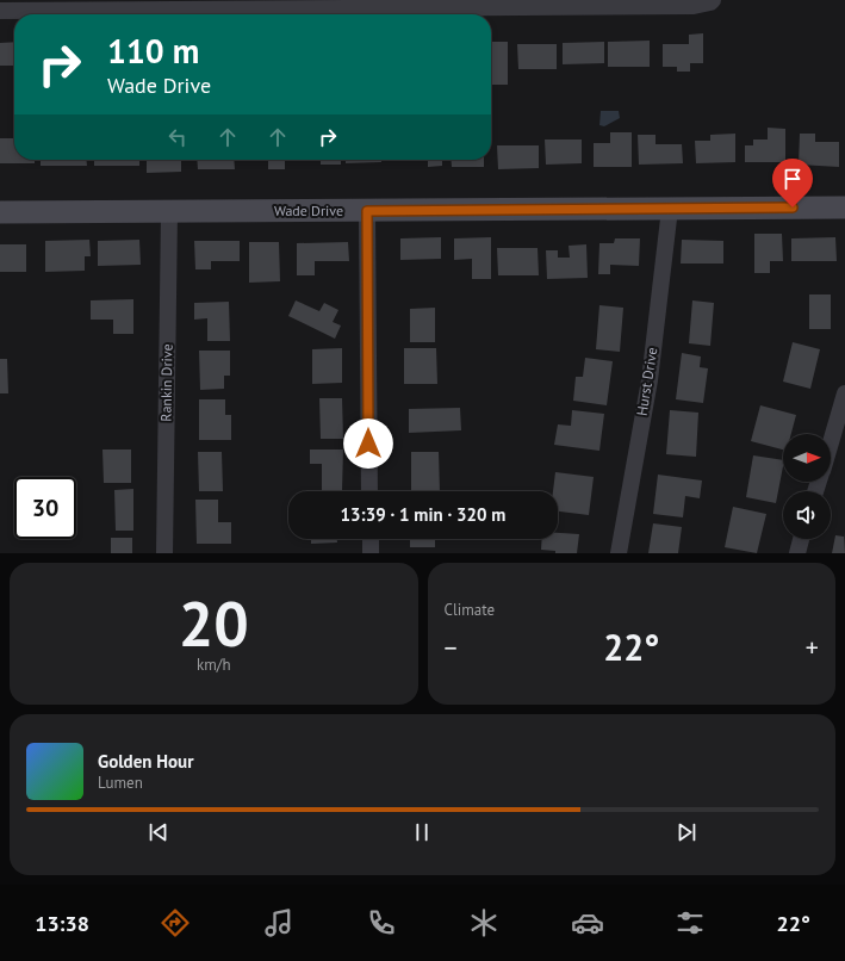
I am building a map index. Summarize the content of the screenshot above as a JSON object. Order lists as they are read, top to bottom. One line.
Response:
{"streets":{"street":["Wade Drive","Hurst Drive","Rankin Drive"]},"crossings":[["Wade Drive","Hurst Drive"],["Wade Drive","Rankin Drive"]],"north":"right","page":{"turn":["110 m","Wade Drive"],"limit":"30","trip":"13:39 · 1 min · 320 m","tile":[["20","km/h"],"Climate"],"heat":["−","22°","+"],"song":["Golden Hour","Lumen"],"tabs":["13:38","22°"]}}
